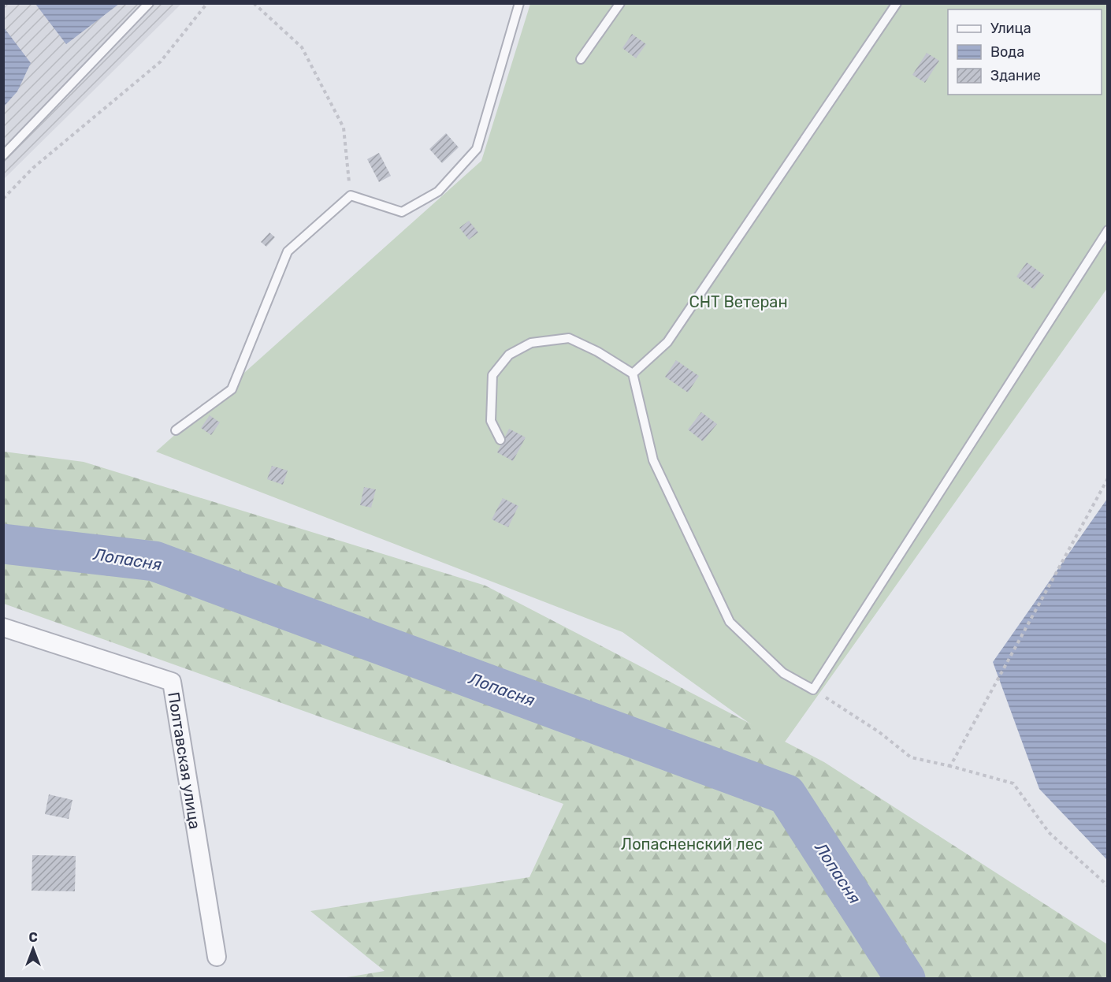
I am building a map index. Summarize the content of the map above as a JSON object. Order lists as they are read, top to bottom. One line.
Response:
{"streets":{"street":["Полтавская улица"]},"water":["Лопасня"],"parks":["СНТ Ветеран","Лопасненский лес"],"legend":["Улица","Вода","Здание"],"north":"top"}
